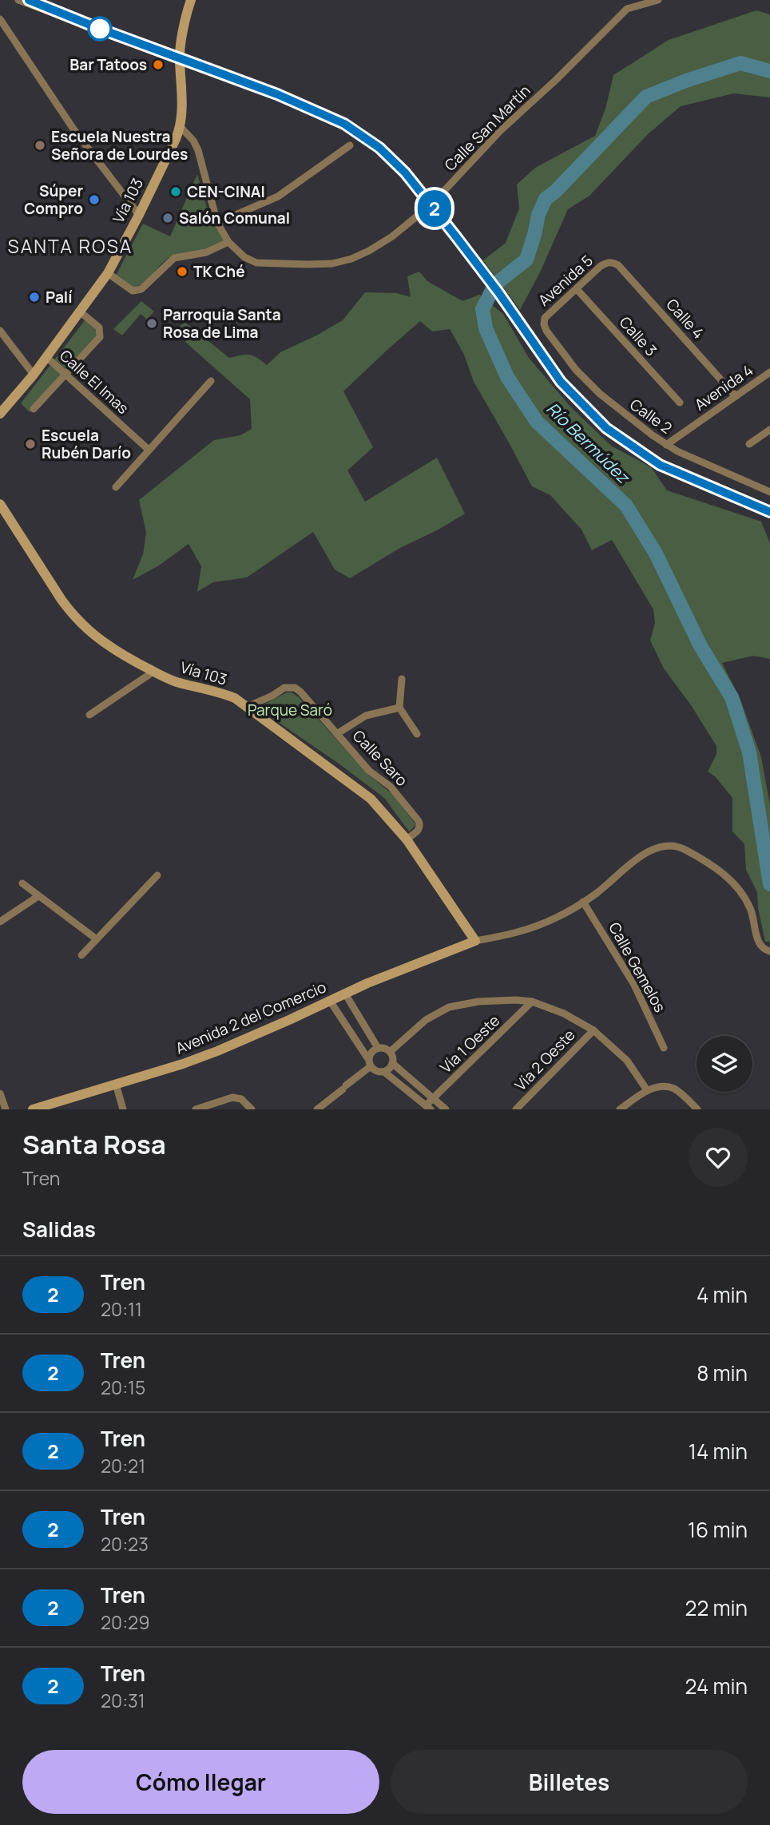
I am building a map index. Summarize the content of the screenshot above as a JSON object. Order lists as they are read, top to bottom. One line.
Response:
{"streets":{"main road":["Vía 103","Avenida 2 del Comercio"],"street":["Calle San Martín","Avenida 5","Calle 4","Calle 3","Calle El Imas","Avenida 4","Calle 2","Calle Saro","Calle Gemelos","Vía 1 Oeste","Vía 2 Oeste"]},"crossings":[["Calle San Martín","Vía 103"],["Vía 103","Calle El Imas"],["Vía 103","Calle Saro"],["Vía 103","Avenida 2 del Comercio"],["Avenida 5","Calle 4"],["Avenida 5","Calle 3"],["Avenida 5","Calle 2"],["Calle 4","Avenida 4"],["Avenida 4","Calle 2"]],"districts":["SANTA ROSA"],"water":["Río Bermúdez"],"parks":["Parque Saró"],"places":["Bar Tatoos","Escuela Nuestra Señora de Lourdes","CEN-CINAI","Súper Compro","Salón Comunal","TK Ché","Palí","Parroquia Santa Rosa de Lima","Escuela Rubén Darío"],"page":{"on_map":"2","heading":[["Santa Rosa","Tren"],"Salidas"],"list":[{"mark":"2","name":"Tren","note":"20:11","value":"4 min"},{"mark":"2","name":"Tren","note":"20:15","value":"8 min"},{"mark":"2","name":"Tren","note":"20:21","value":"14 min"},{"mark":"2","name":"Tren","note":"20:23","value":"16 min"},{"mark":"2","name":"Tren","note":"20:29","value":"22 min"},{"mark":"2","name":"Tren","note":"20:31","value":"24 min"}],"buttons":["Cómo llegar","Billetes"]}}
